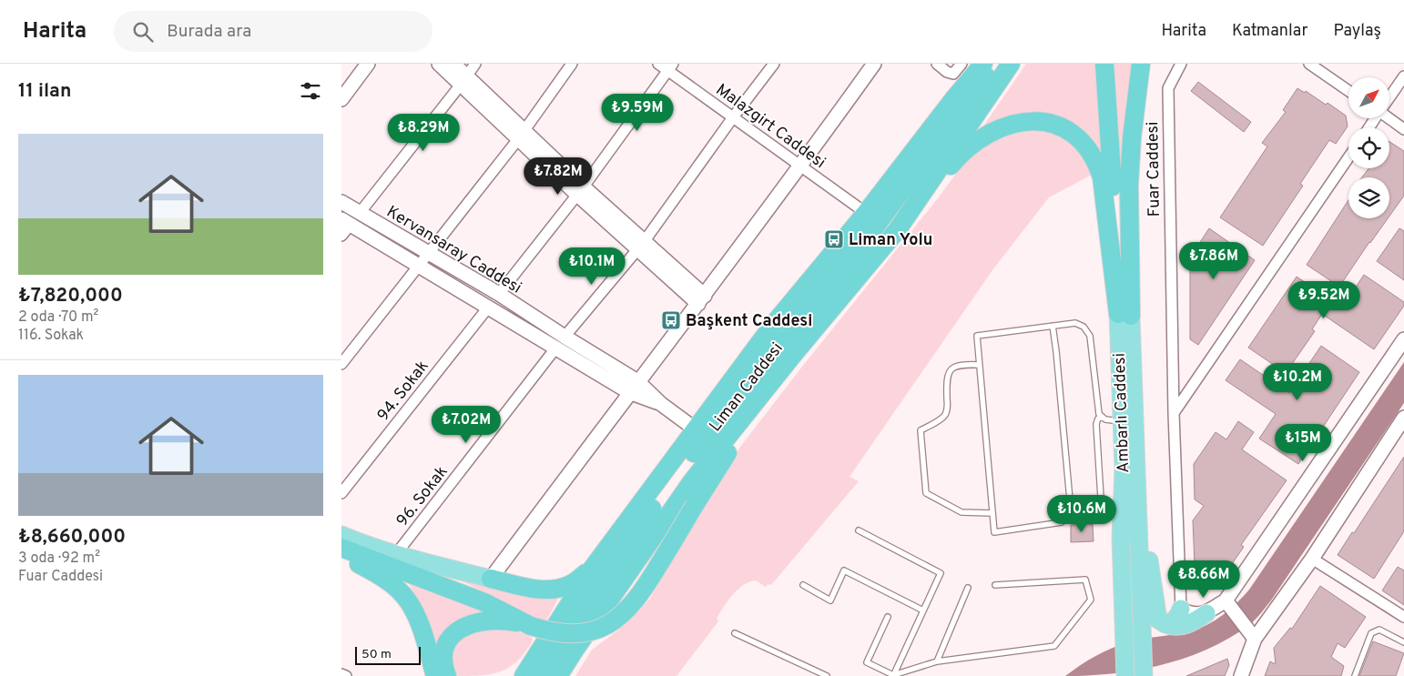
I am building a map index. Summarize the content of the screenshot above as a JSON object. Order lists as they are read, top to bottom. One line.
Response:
{"streets":{"highway":["Liman Caddesi"],"main road":["Ambarlı Caddesi"],"street":["Malazgirt Caddesi","Fuar Caddesi","Kervansaray Caddesi","94. Sokak","96. Sokak"]},"crossings":[["Kervansaray Caddesi","94. Sokak"],["Kervansaray Caddesi","96. Sokak"]],"places":{"bus stop":["Liman Yolu","Başkent Caddesi"]},"scale_bar":"50 m","north":"top right","page":{"header":"Harita","search":"Burada ara","nav":["Harita","Katmanlar","Paylaş"],"heading":"11 ilan","price":["₺9.59M","₺8.29M","₺7.82M","₺7.86M","₺10.1M","₺9.52M","₺10.2M","₺7.02M","₺15M","₺10.6M","₺8.66M"],"list":[{"name":"₺7,820,000","note":"2 oda · 70 m² · 116. Sokak"},{"name":"₺8,660,000","note":"3 oda · 92 m² · Fuar Caddesi"}],"scale":"50 m"}}
